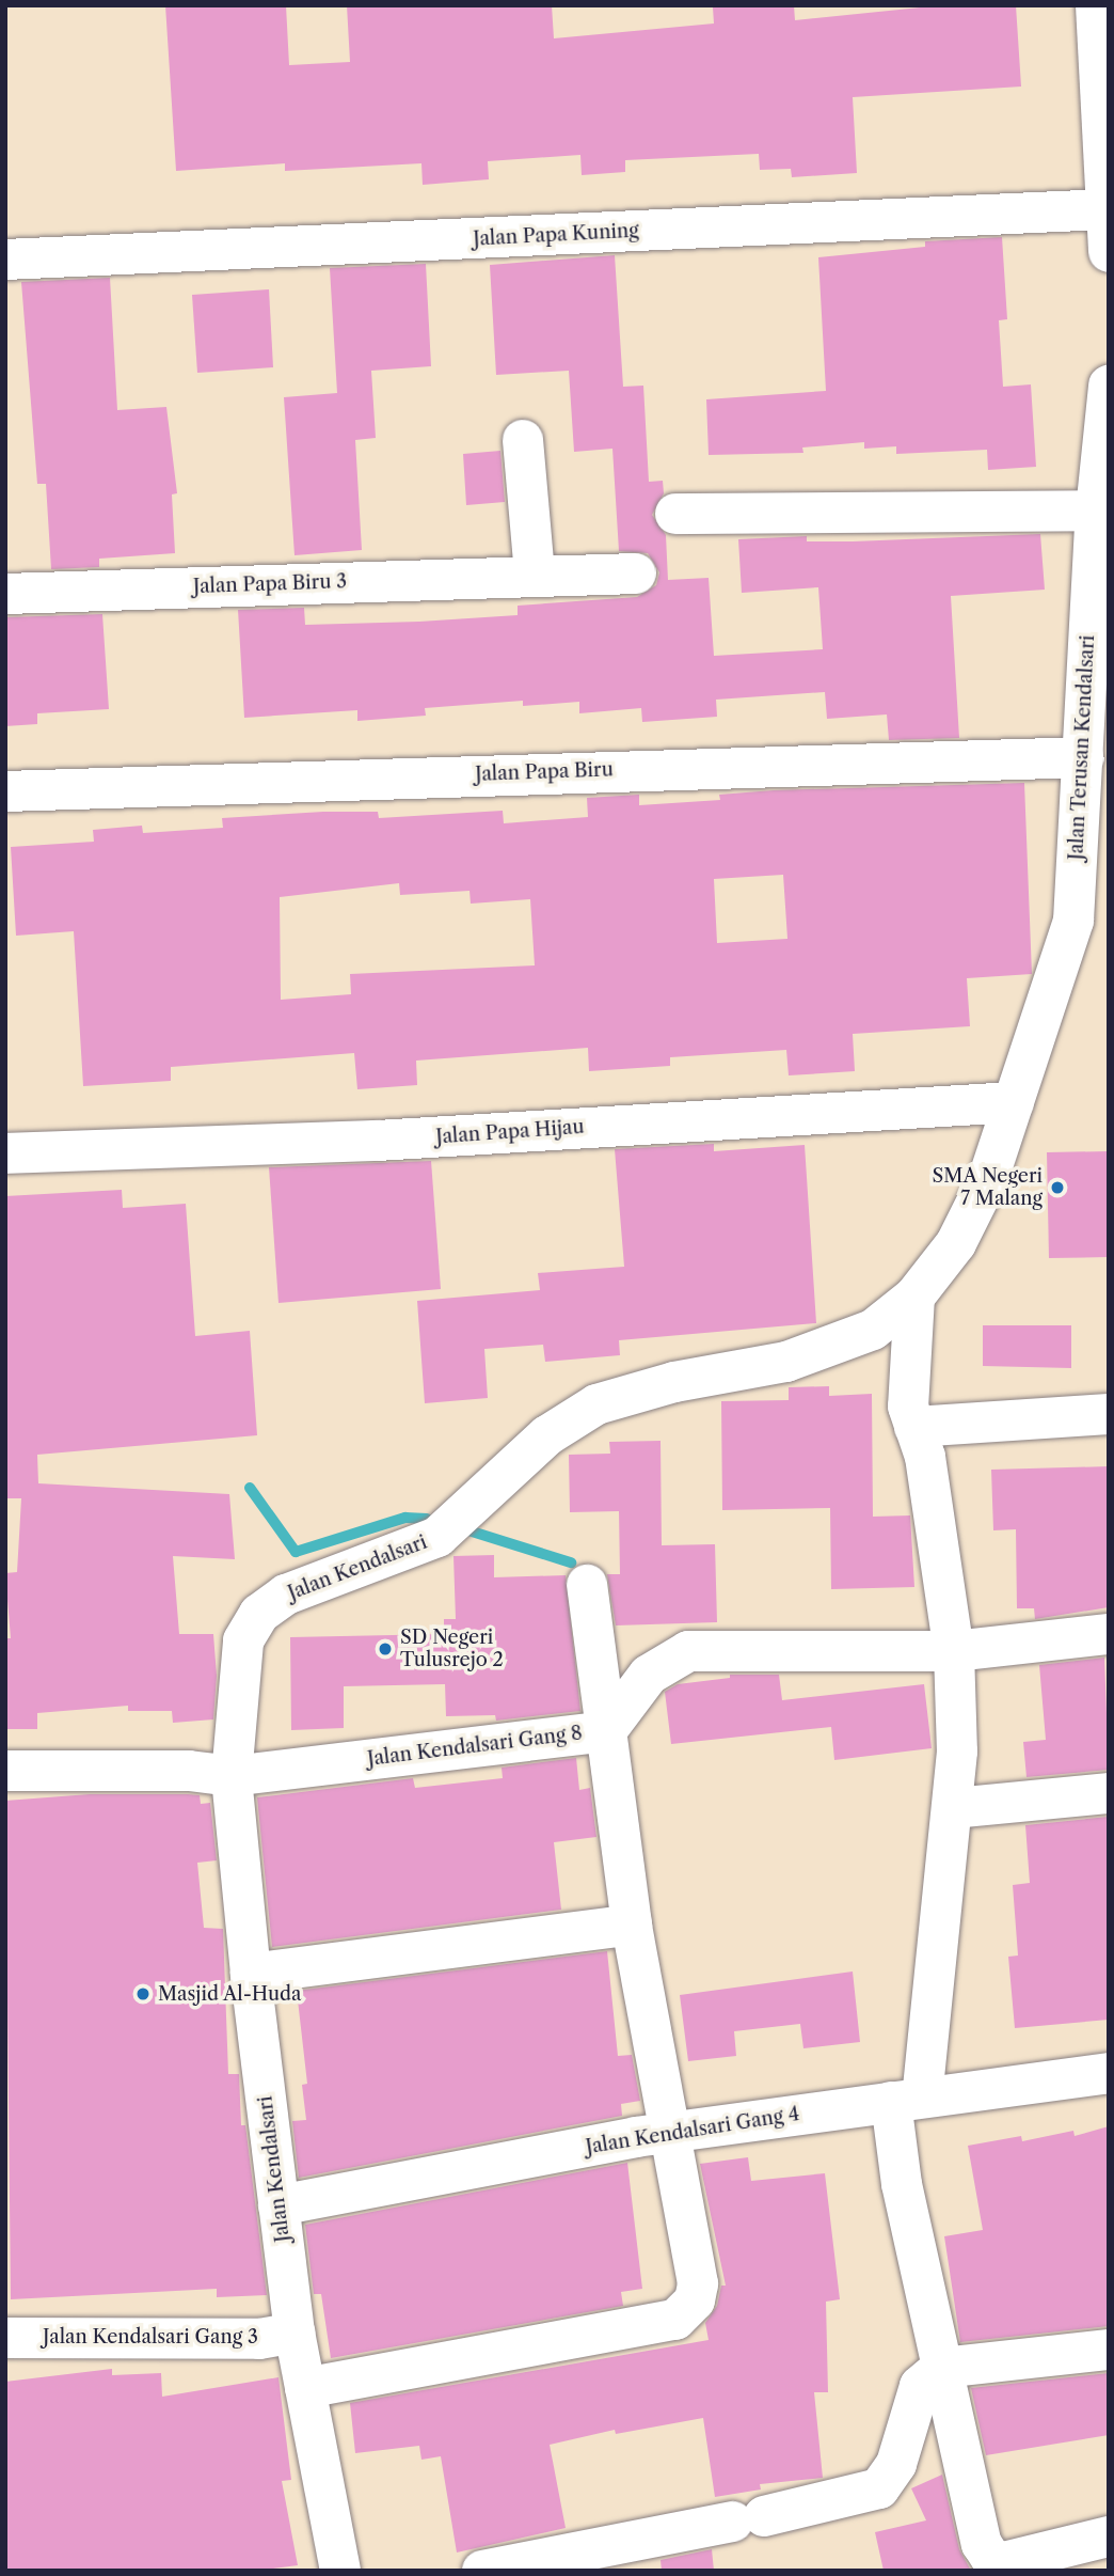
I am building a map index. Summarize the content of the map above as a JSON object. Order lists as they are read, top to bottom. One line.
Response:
{"streets":{"street":["Jalan Papa Kuning","Jalan Papa Biru 3","Jalan Terusan Kendalsari","Jalan Papa Biru","Jalan Papa Hijau","Jalan Kendalsari","Jalan Kendalsari Gang 8","Jalan Kendalsari Gang 4","Jalan Kendalsari Gang 3"]},"crossings":[["Jalan Terusan Kendalsari","Jalan Papa Biru"],["Jalan Terusan Kendalsari","Jalan Papa Hijau"],["Jalan Terusan Kendalsari","Jalan Kendalsari"],["Jalan Papa Hijau","Jalan Kendalsari"],["Jalan Kendalsari","Jalan Kendalsari Gang 8"],["Jalan Kendalsari","Jalan Kendalsari Gang 4"],["Jalan Kendalsari","Jalan Kendalsari Gang 3"]],"places":["SMA Negeri 7 Malang","SD Negeri Tulusrejo 2","Masjid Al-Huda"]}
